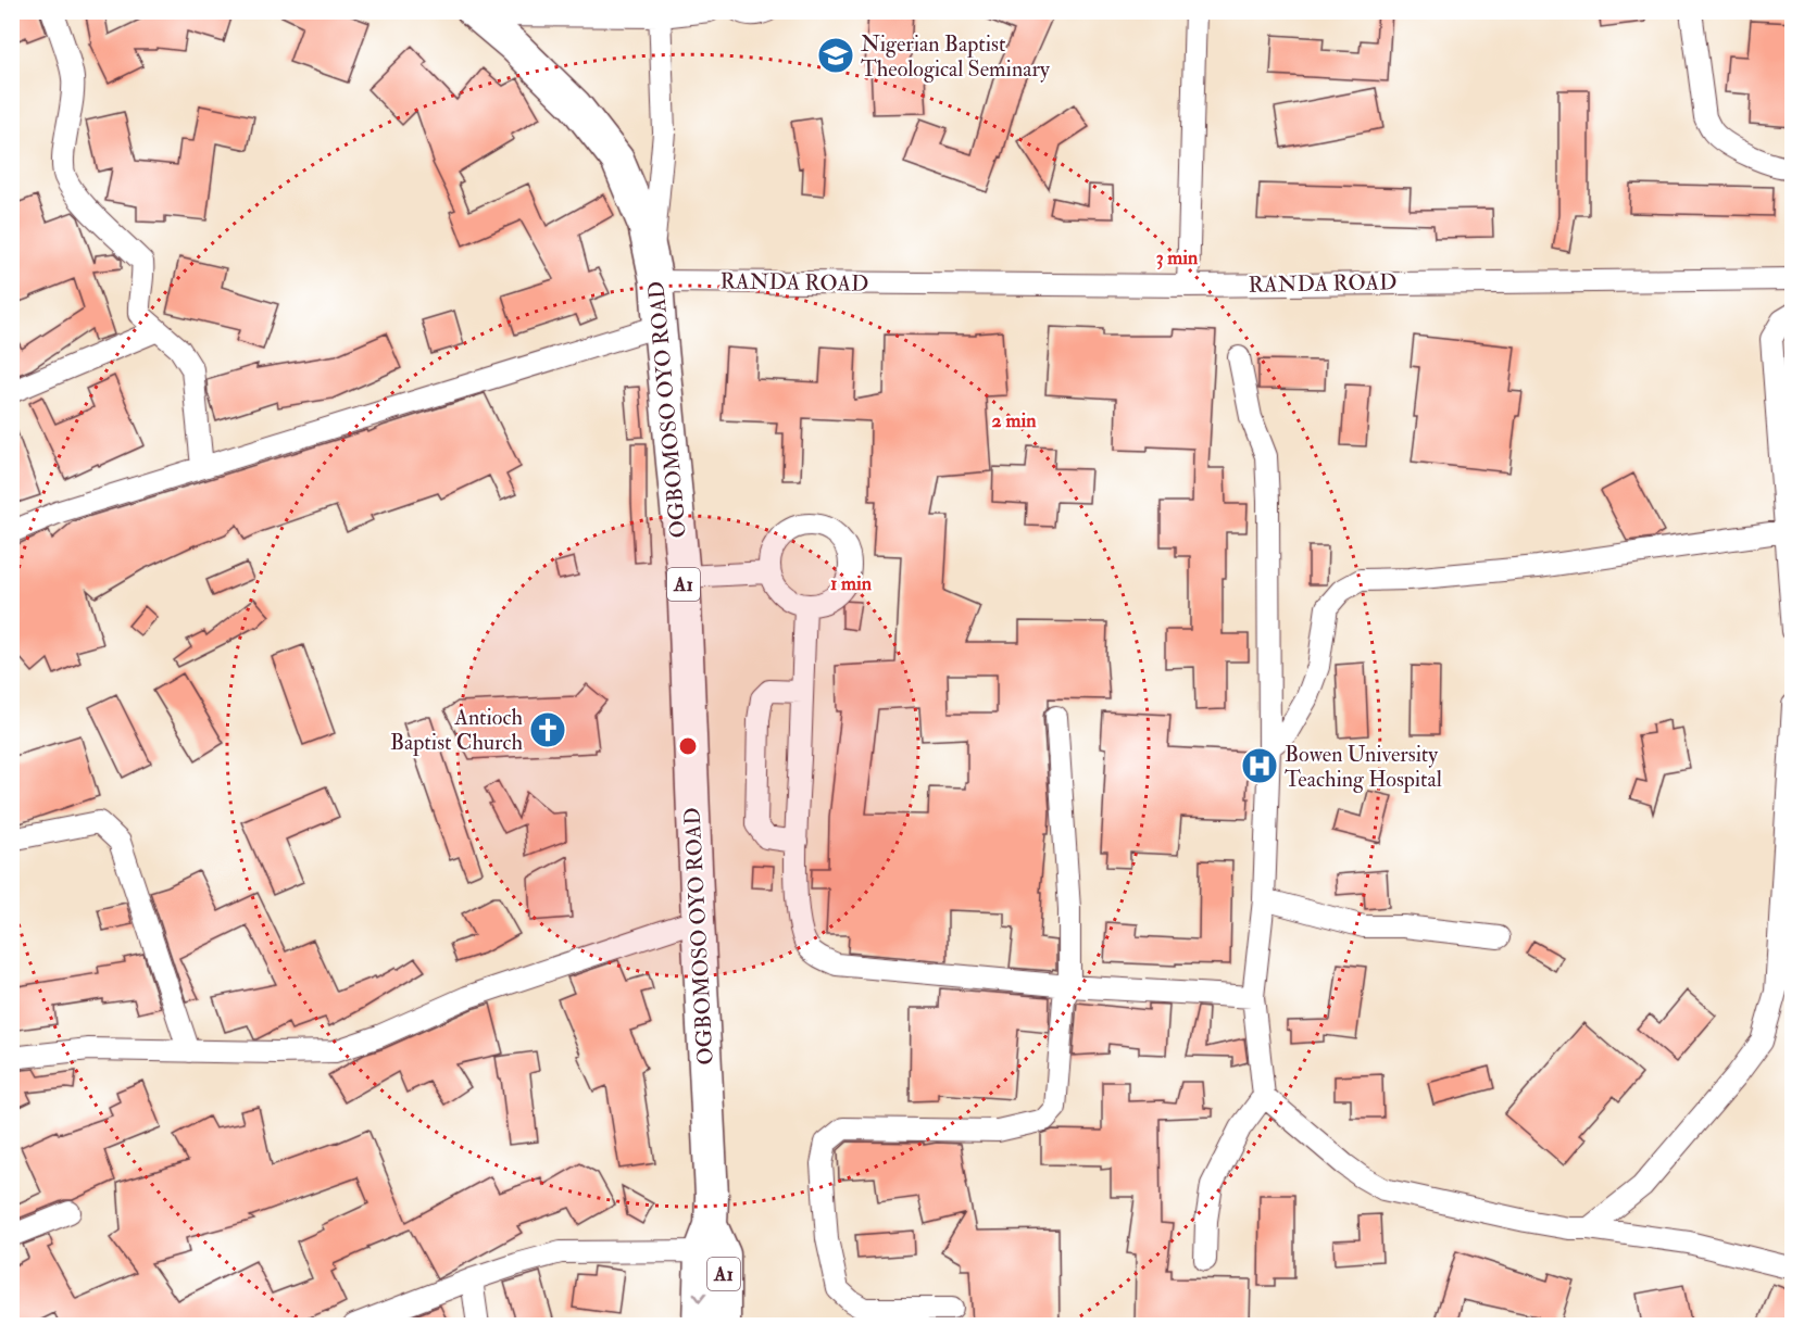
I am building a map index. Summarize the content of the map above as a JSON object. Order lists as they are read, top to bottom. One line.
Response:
{"streets":{"highway":["OGBOMOSO OYO ROAD","A1"],"street":["RANDA ROAD"]},"crossings":[["RANDA ROAD","OGBOMOSO OYO ROAD"]],"places":{"school or university":["Nigerian Baptist Theological Seminary"],"church":["Antioch Baptist Church"],"hospital":["Bowen University Teaching Hospital"]},"rings":["3 min","2 min","1 min"]}
